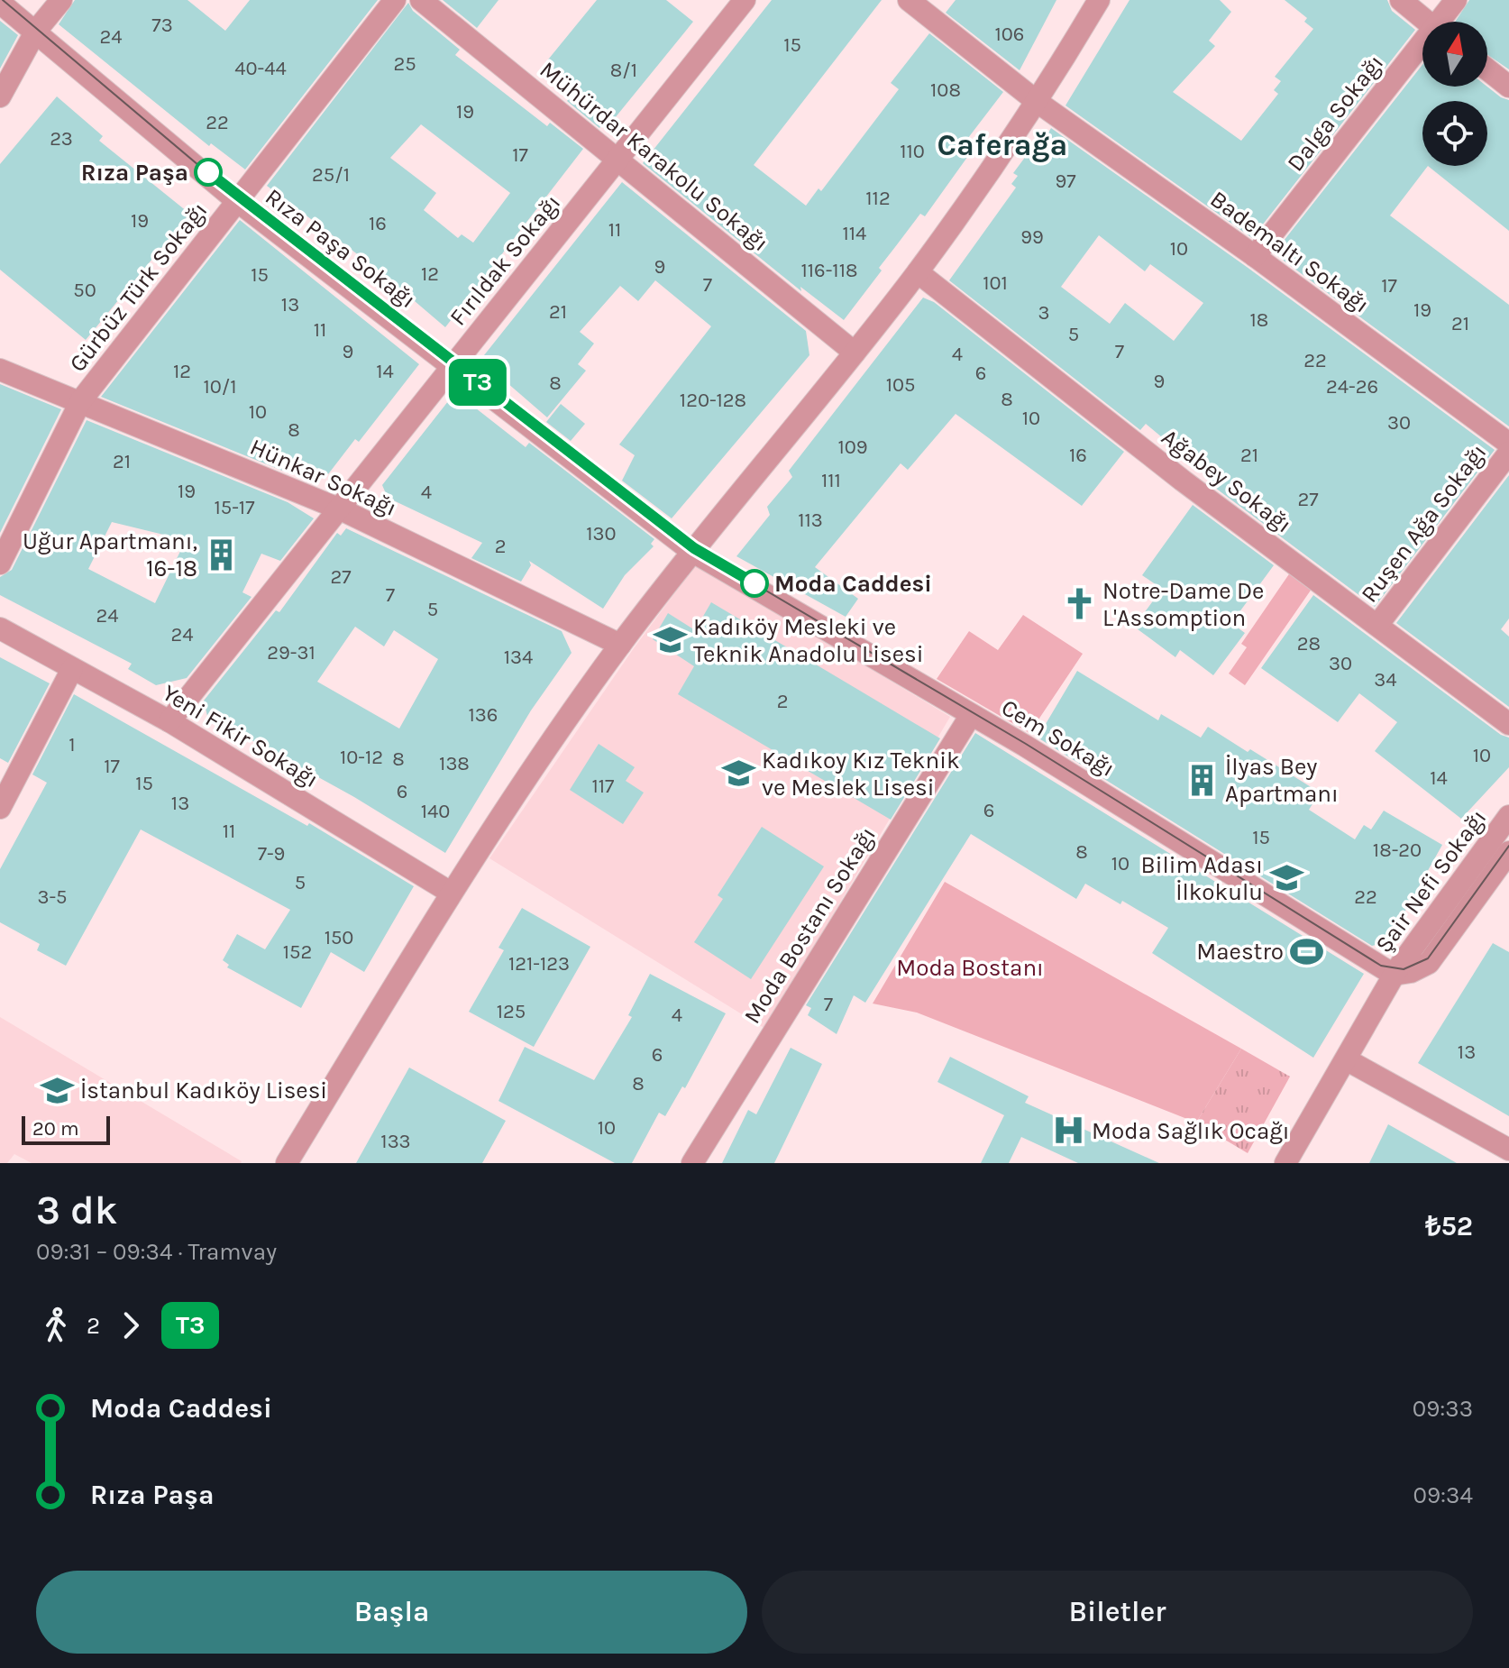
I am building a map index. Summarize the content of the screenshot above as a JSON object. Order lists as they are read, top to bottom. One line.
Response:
{"streets":{"street":["Dalga Sokağı","Mühürdar Karakolu Sokağı","Rıza Paşa Sokağı","Bademaltı Sokağı","Fırıldak Sokağı","Gürbüz Türk Sokağı","Hünkar Sokağı","Ağabey Sokağı","Ruşen Ağa Sokağı","Yeni Fikir Sokağı","Cem Sokağı","Şair Nefi Sokağı","Moda Bostanı Sokağı"]},"crossings":[["Dalga Sokağı","Bademaltı Sokağı"],["Mühürdar Karakolu Sokağı","Fırıldak Sokağı"],["Rıza Paşa Sokağı","Fırıldak Sokağı"],["Rıza Paşa Sokağı","Gürbüz Türk Sokağı"],["Rıza Paşa Sokağı","Cem Sokağı"],["Fırıldak Sokağı","Hünkar Sokağı"],["Fırıldak Sokağı","Yeni Fikir Sokağı"],["Gürbüz Türk Sokağı","Hünkar Sokağı"],["Ağabey Sokağı","Ruşen Ağa Sokağı"],["Cem Sokağı","Şair Nefi Sokağı"],["Cem Sokağı","Moda Bostanı Sokağı"]],"districts":["Caferağa"],"parks":["Moda Bostanı"],"places":{"other":["Rıza Paşa","Moda Caddesi"],"building":["Uğur Apartmanı, 16-18","İlyas Bey Apartmanı"],"church":["Notre-Dame De L'Assomption"],"school or university":["Kadıköy Mesleki ve Teknik Anadolu Lisesi","Kadıkoy Kız Teknik ve Meslek Lisesi","Bilim Adası İlkokulu","İstanbul Kadıköy Lisesi"],"sports":["Maestro"],"hospital":["Moda Sağlık Ocağı"]},"lines":["tram line T3"],"house_numbers":["73","106","24","15","25","40-44","8/1","108","19","22","23","110","17","25/1","97","112","19","16","11","114","99","10","9","116-118","12","15","101","7","17","50","13","19","21","3","18","21","11","5","9","7","4","22","12","14","6","9","8","105","10/1","24-26","8","120-128","10","10","30","8","109","16","21","21","111","19","4","27","15-17","113","130","2","27","7","5","24","24","28","29-31","134","30","34","2","136","1","10","10-12","8","138","17","14","15","117","6","13","6","140","11","15","18-20","8","7-9","10","5","3-5","22","150","152","121-123","7","125","4","13","6","8","10","133"],"scale_bar":"20 m","north":"top","page":{"on_map":"T3","scale":"20 m","heading":["3 dk","09:31 – 09:34 · Tramvay","₺52"],"legs":["2","T3"],"list":[{"name":"Moda Caddesi","value":"09:33"},{"name":"Rıza Paşa","value":"09:34"}],"buttons":["Başla","Biletler"]}}
